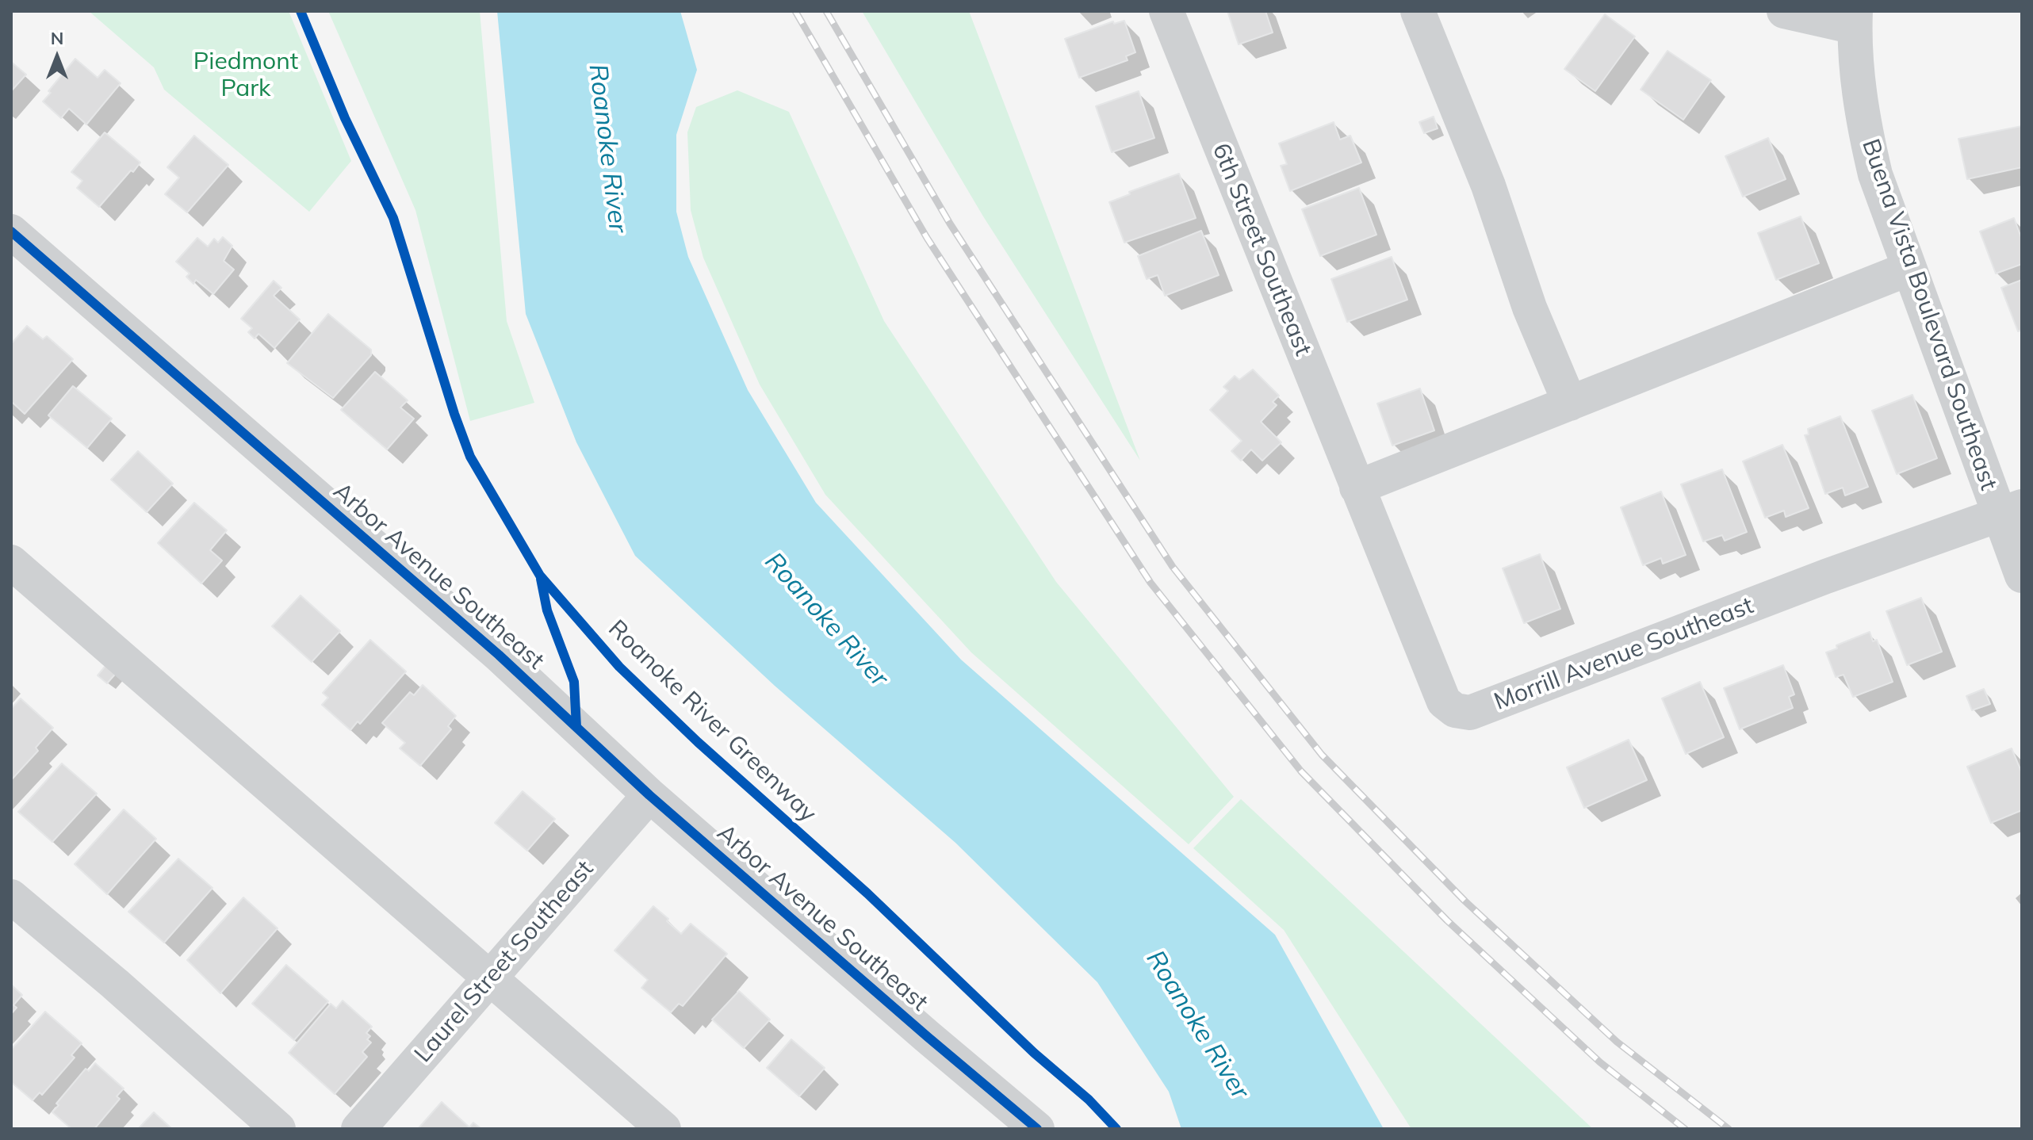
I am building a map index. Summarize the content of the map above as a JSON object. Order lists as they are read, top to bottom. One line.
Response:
{"streets":{"street":["6th Street Southeast","Buena Vista Boulevard Southeast","Arbor Avenue Southeast","Morrill Avenue Southeast","Laurel Street Southeast"],"cycle path":["Roanoke River Greenway"]},"crossings":[["6th Street Southeast","Morrill Avenue Southeast"],["Buena Vista Boulevard Southeast","Morrill Avenue Southeast"],["Arbor Avenue Southeast","Laurel Street Southeast"]],"water":["Roanoke River"],"parks":["Piedmont Park"],"north":"top"}
